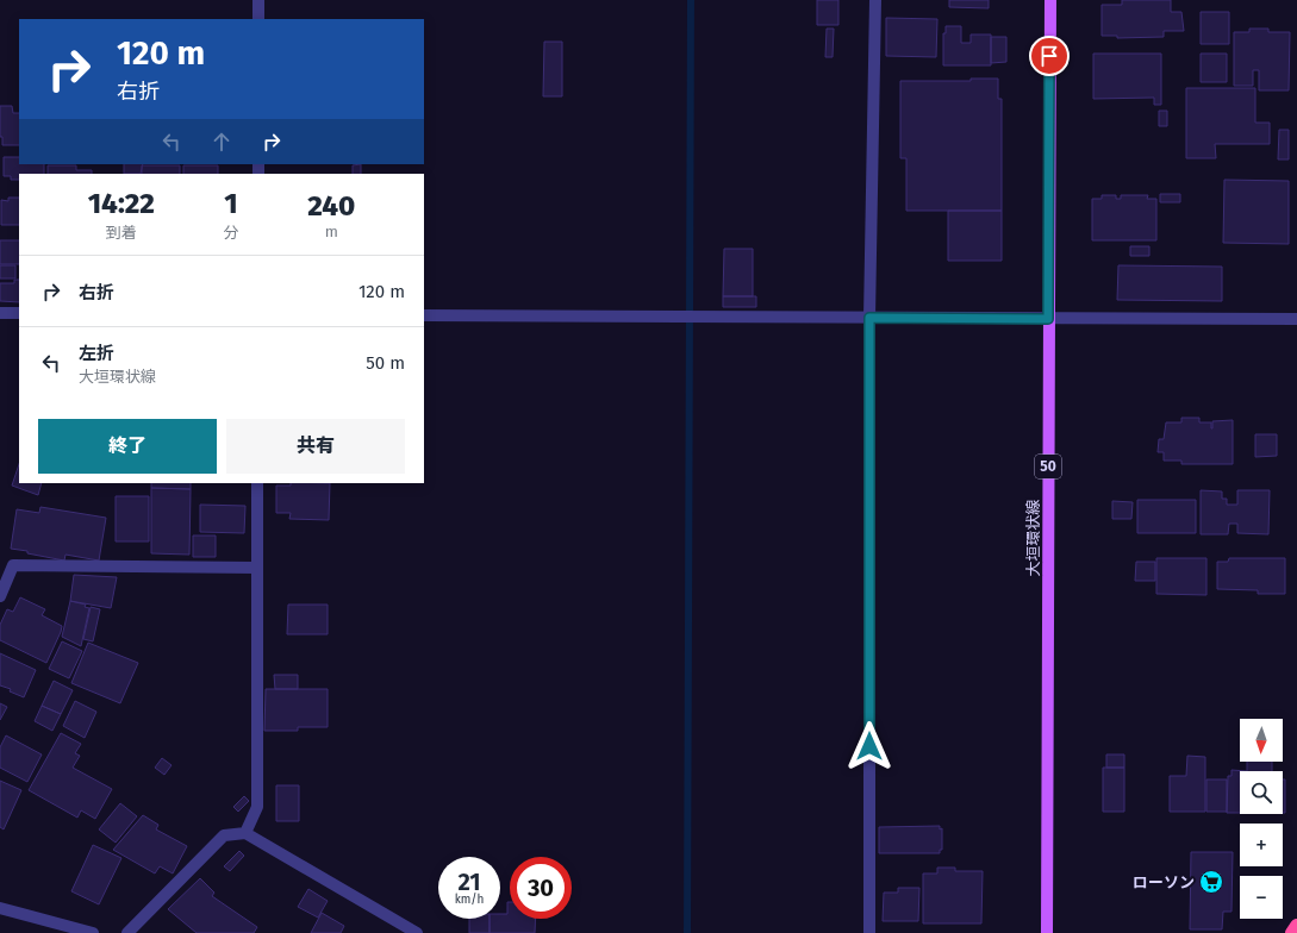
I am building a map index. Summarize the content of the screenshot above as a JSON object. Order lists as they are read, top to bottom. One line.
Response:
{"streets":{"main road":["50","大垣環状線"]},"places":{"supermarket":["ローソン"]},"north":"bottom","page":{"turn":["120 m","右折"],"eta":["14:22","到着","1","分","240","m"],"list":[{"name":"右折","value":"120 m"},{"name":"左折","note":"大垣環状線","value":"50 m"}],"buttons":["終了","共有"],"map_buttons":["+","−"],"speed":"21 km/h","limit":"30"}}
